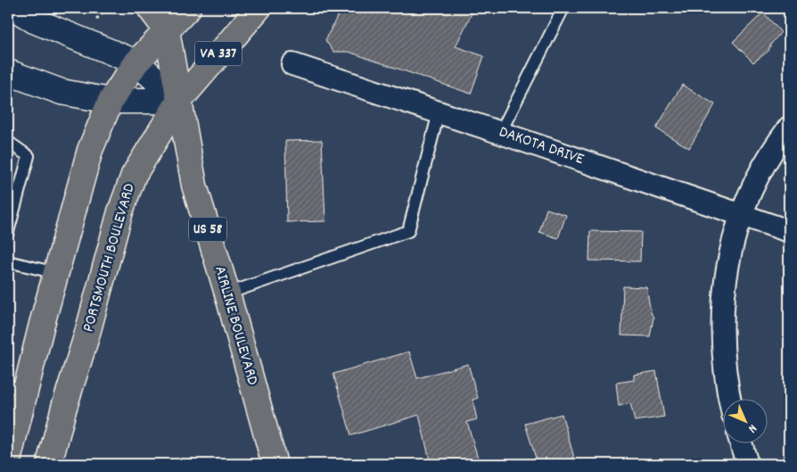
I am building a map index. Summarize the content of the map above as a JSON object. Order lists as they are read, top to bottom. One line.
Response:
{"streets":{"main road":["VA 337","US 58","PORTSMOUTH BOULEVARD","AIRLINE BOULEVARD"],"street":["DAKOTA DRIVE"]},"crossings":[["PORTSMOUTH BOULEVARD","AIRLINE BOULEVARD"]],"north":"bottom right"}
